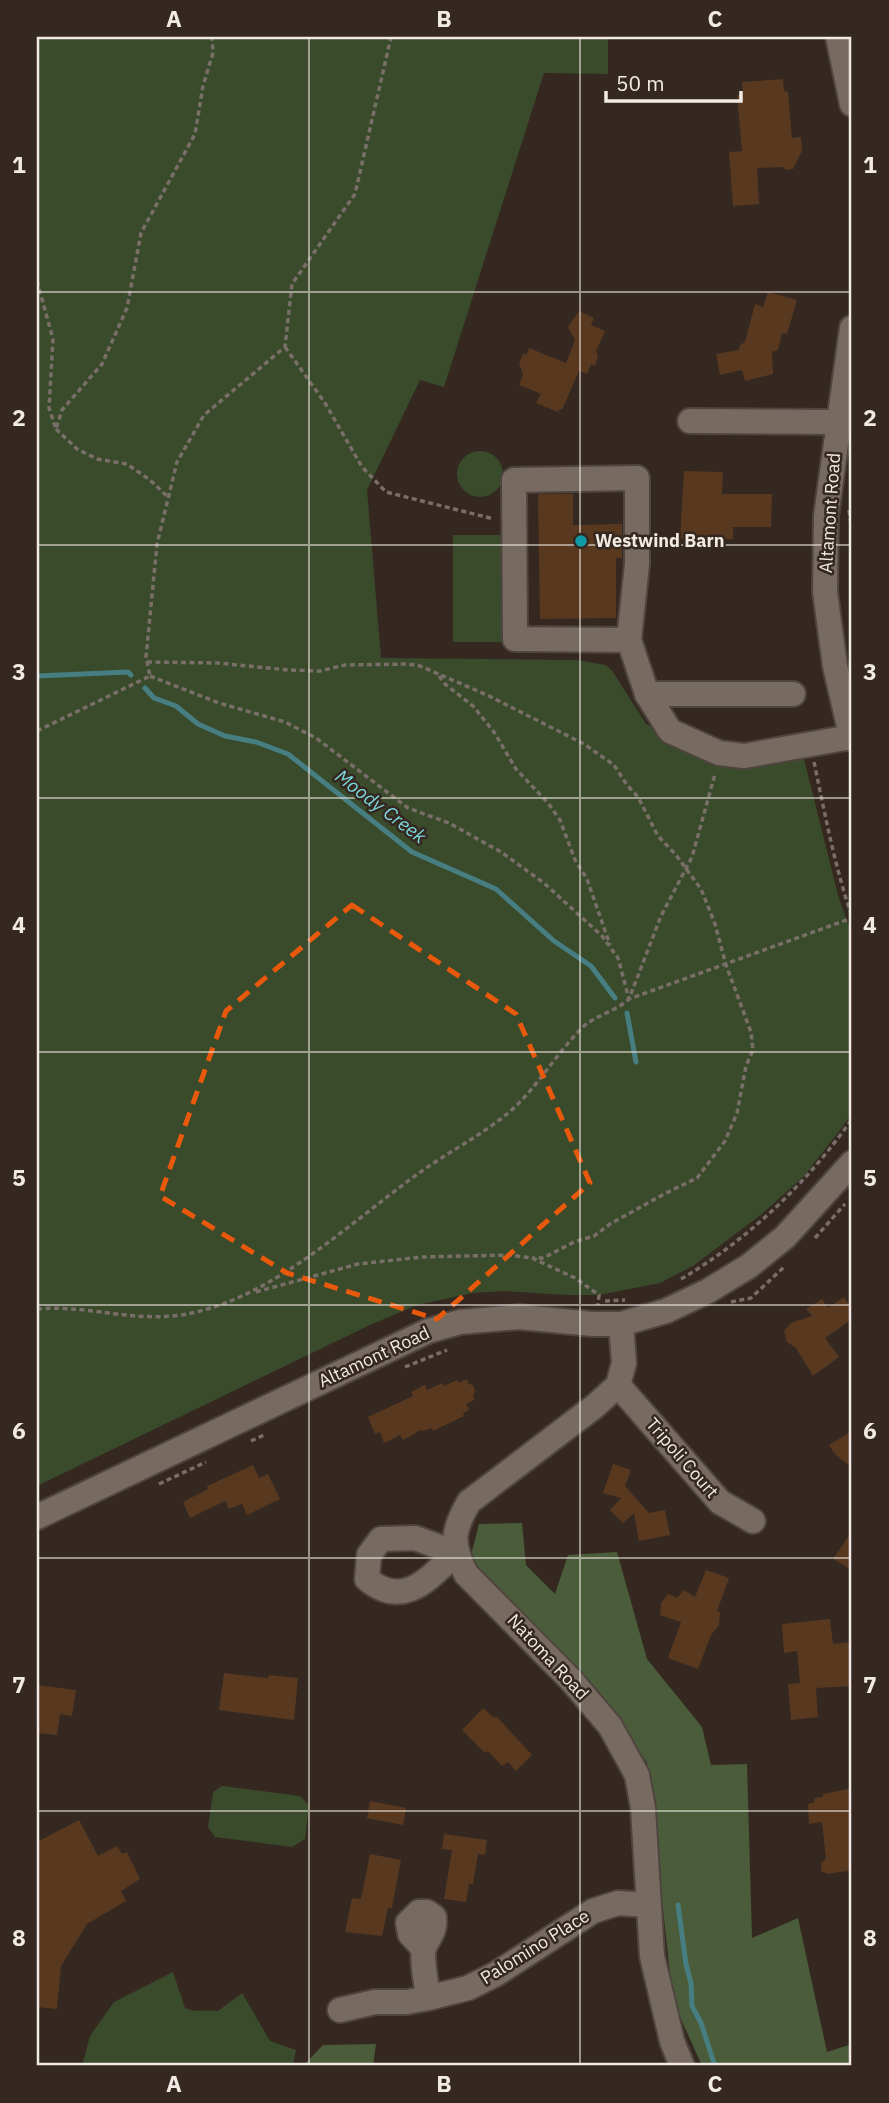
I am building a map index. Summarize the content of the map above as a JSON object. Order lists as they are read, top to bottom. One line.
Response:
{"streets":{"street":["Altamont Road","Tripoli Court","Natoma Road","Palomino Place"]},"crossings":[["Tripoli Court","Natoma Road"],["Natoma Road","Palomino Place"]],"water":["Moody Creek"],"places":["Westwind Barn"],"scale_bar":"50 m","grid":{"columns":["A","B","C"],"rows":["1","2","3","4","5","6","7","8"]}}
